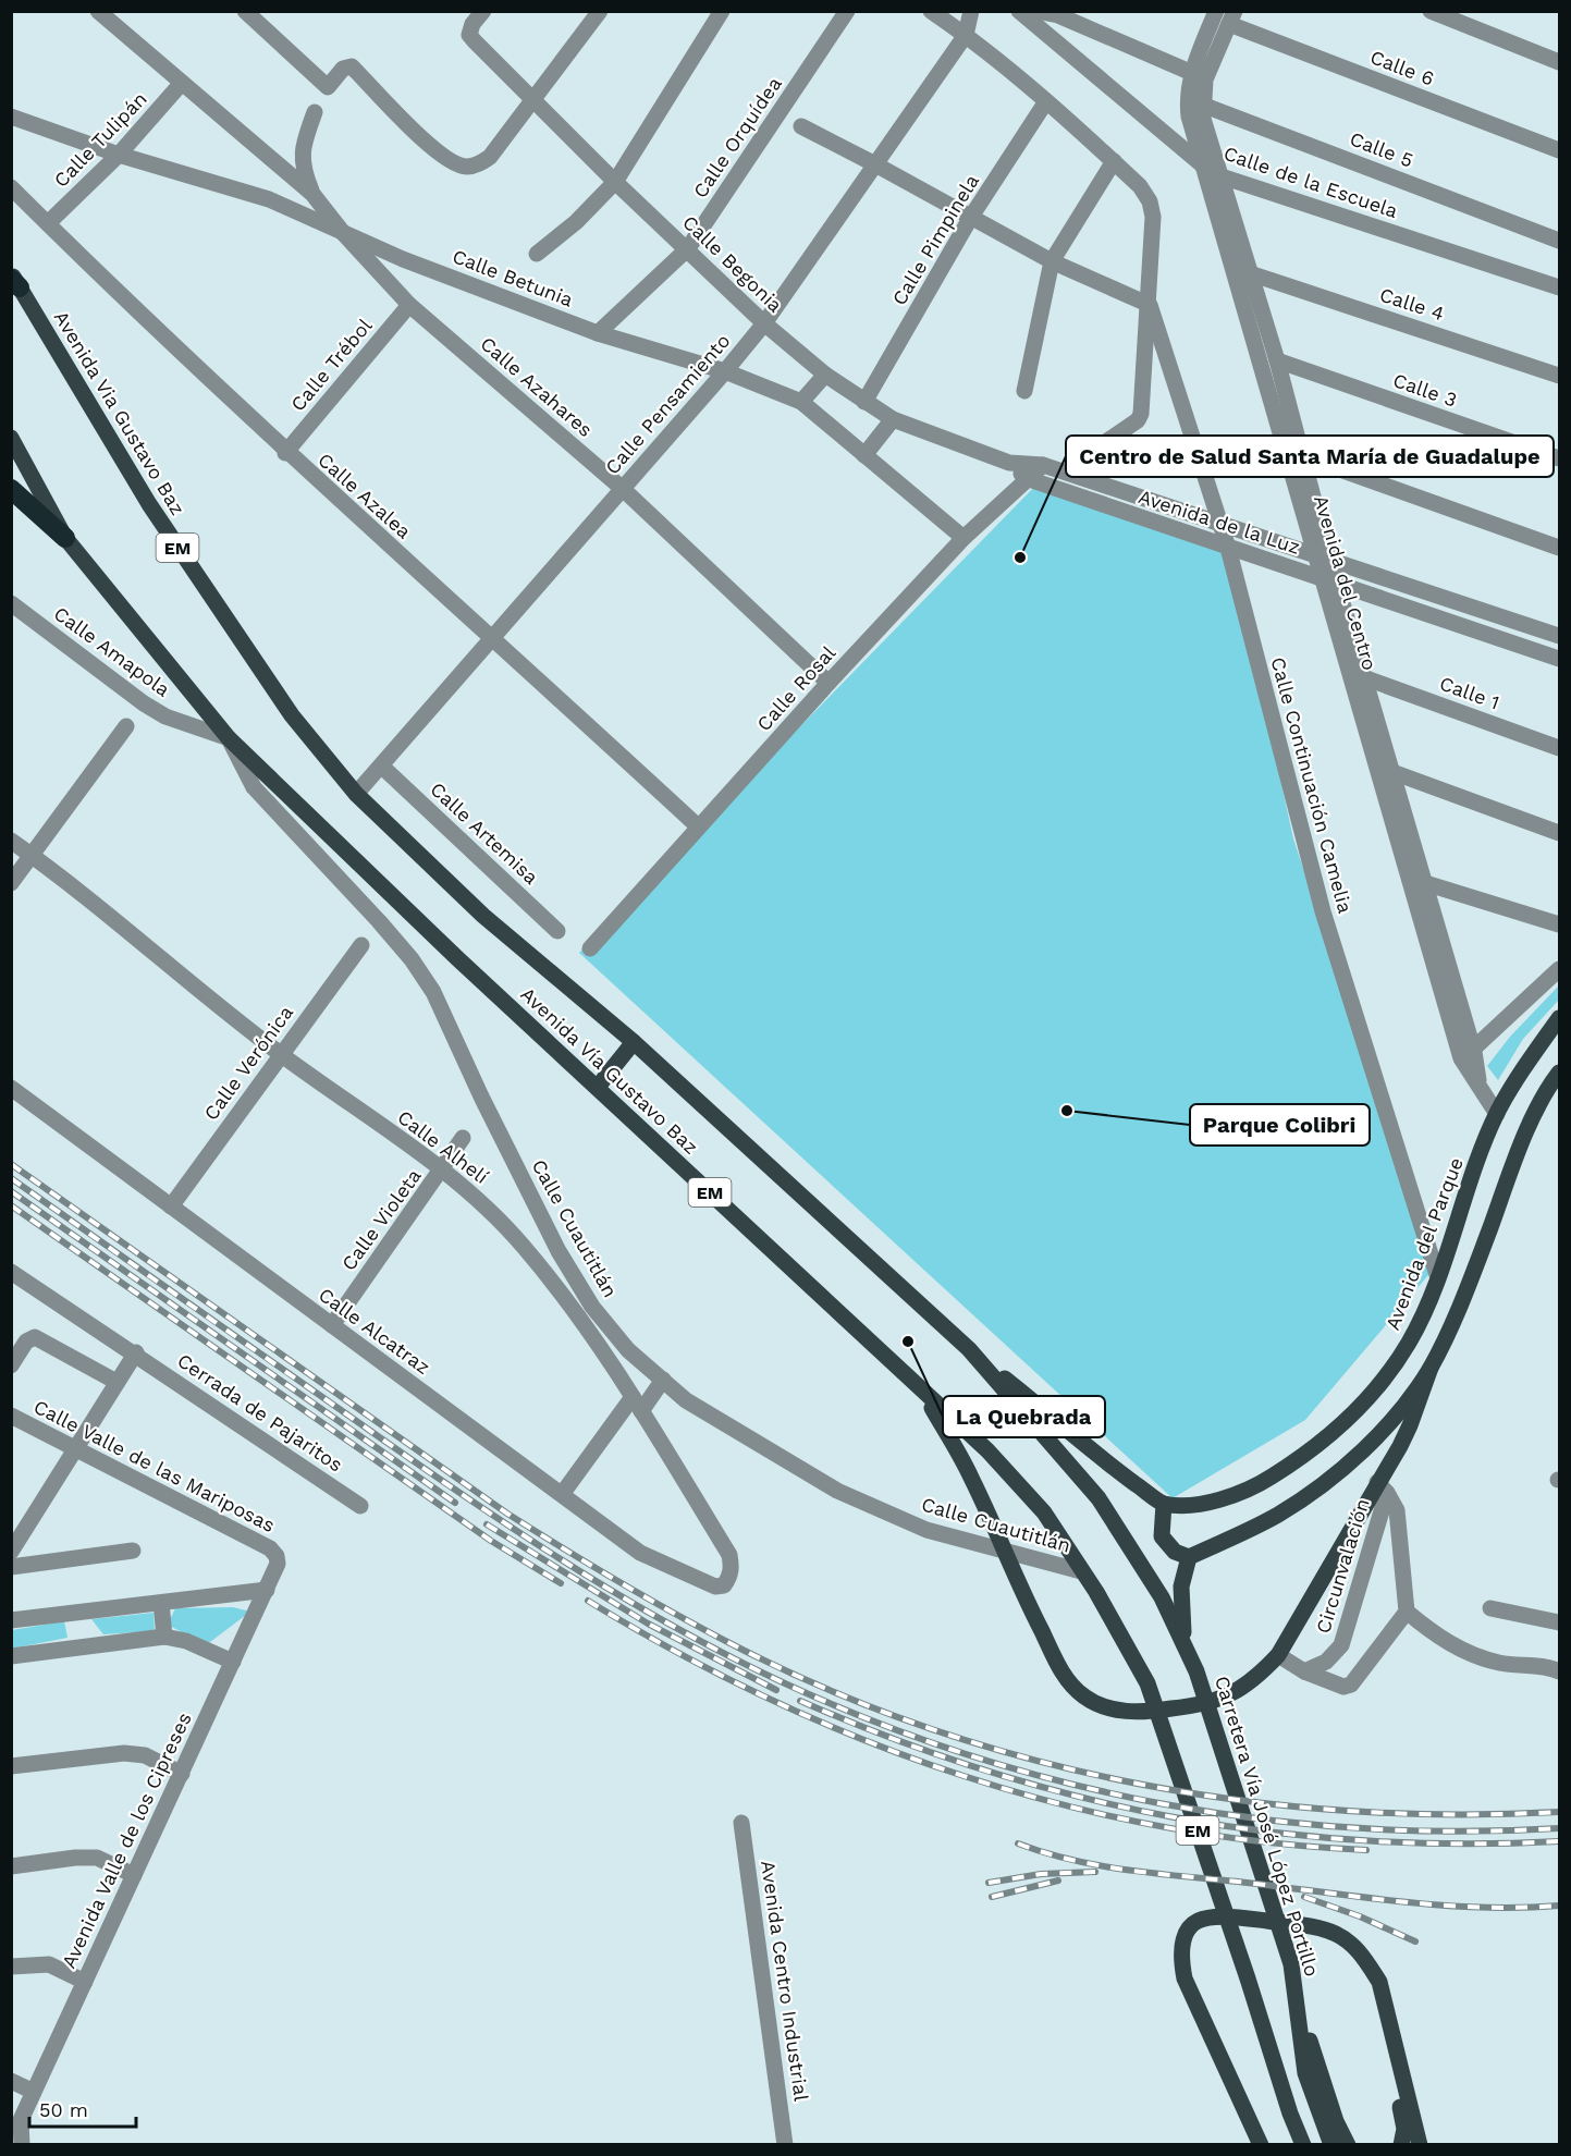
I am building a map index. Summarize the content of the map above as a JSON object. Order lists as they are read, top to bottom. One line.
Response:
{"streets":{"main road":["Avenida Via Gustavo Baz","EM","Avenida Vía Gustavo Baz","Avenida del Parque","Carretera Vía José López Portillo"],"street":["Calle 6","Calle Orquídea","Calle Tulipán","Calle 5","Calle de la Escuela","Calle Pimpinela","Calle Begonia","Calle Betunia","Calle 4","Calle Trébol","Calle Azahares","Calle 3","Calle Pensamiento","Calle Azalea","Avenida de la Luz","Avenida del Centro","Calle Amapola","Calle Rosal","Calle 1","Calle Continuación Camelia","Calle Artemisa","Calle Verónica","Calle Alhelí","Calle Violeta","Calle Cuautitlán","Calle Alcatraz","Cerrada de Pajaritos","Calle Valle de las Mariposas","Circunvalación","Avenida Valle de los Cipreses","Avenida Centro Industrial"]},"crossings":[["Calle 6","Avenida del Centro"],["Calle Orquídea","Calle Begonia"],["Calle Orquídea","Calle Betunia"],["Calle Tulipán","Calle Betunia"],["Calle Tulipán","Calle Azahares"],["Calle Tulipán","Calle Azalea"],["Calle 5","Avenida del Centro"],["Calle de la Escuela","Avenida del Centro"],["Calle Pimpinela","Calle Begonia"],["Calle Pimpinela","Calle Continuación Camelia"],["Calle Begonia","Calle Pensamiento"],["Calle Begonia","Avenida de la Luz"],["Calle Betunia","Calle Azahares"],["Calle Betunia","Calle Pensamiento"],["Calle Betunia","Calle Rosal"],["Calle 4","Avenida del Centro"],["Calle Trébol","Calle Azahares"],["Calle Trébol","Calle Azalea"],["Calle Azahares","Calle Pensamiento"],["Calle Azahares","Calle Rosal"],["Calle 3","Avenida del Centro"],["Calle Pensamiento","Avenida Via Gustavo Baz"],["Calle Pensamiento","Calle Azalea"],["Calle Pensamiento","Calle Continuación Camelia"],["Calle Pensamiento","Calle Artemisa"],["Calle Pensamiento","Avenida Vía Gustavo Baz"],["Avenida Via Gustavo Baz","Avenida Vía Gustavo Baz"],["Calle Azalea","Calle Rosal"],["Avenida de la Luz","Avenida del Centro"],["Avenida de la Luz","Calle Rosal"],["Avenida de la Luz","Calle Continuación Camelia"],["EM","Calle Amapola"],["EM","Avenida Vía Gustavo Baz"],["EM","Calle Cuautitlán"],["Avenida del Centro","Calle 1"],["Avenida del Centro","Avenida del Parque"],["Calle Amapola","Avenida Vía Gustavo Baz"],["Calle Amapola","Calle Cuautitlán"],["Calle Continuación Camelia","Avenida del Parque"],["Calle Verónica","Calle Alhelí"],["Calle Verónica","Calle Alcatraz"],["Avenida Vía Gustavo Baz","Calle Cuautitlán"],["Avenida Vía Gustavo Baz","Carretera Vía José López Portillo"],["Calle Alhelí","Calle Violeta"],["Calle Alhelí","Calle Alcatraz"],["Calle Violeta","Calle Alcatraz"],["Calle Valle de las Mariposas","Avenida Valle de los Cipreses"]],"places":["Centro de Salud Santa María de Guadalupe","Parque Colibri","La Quebrada"],"scale_bar":"50 m"}
